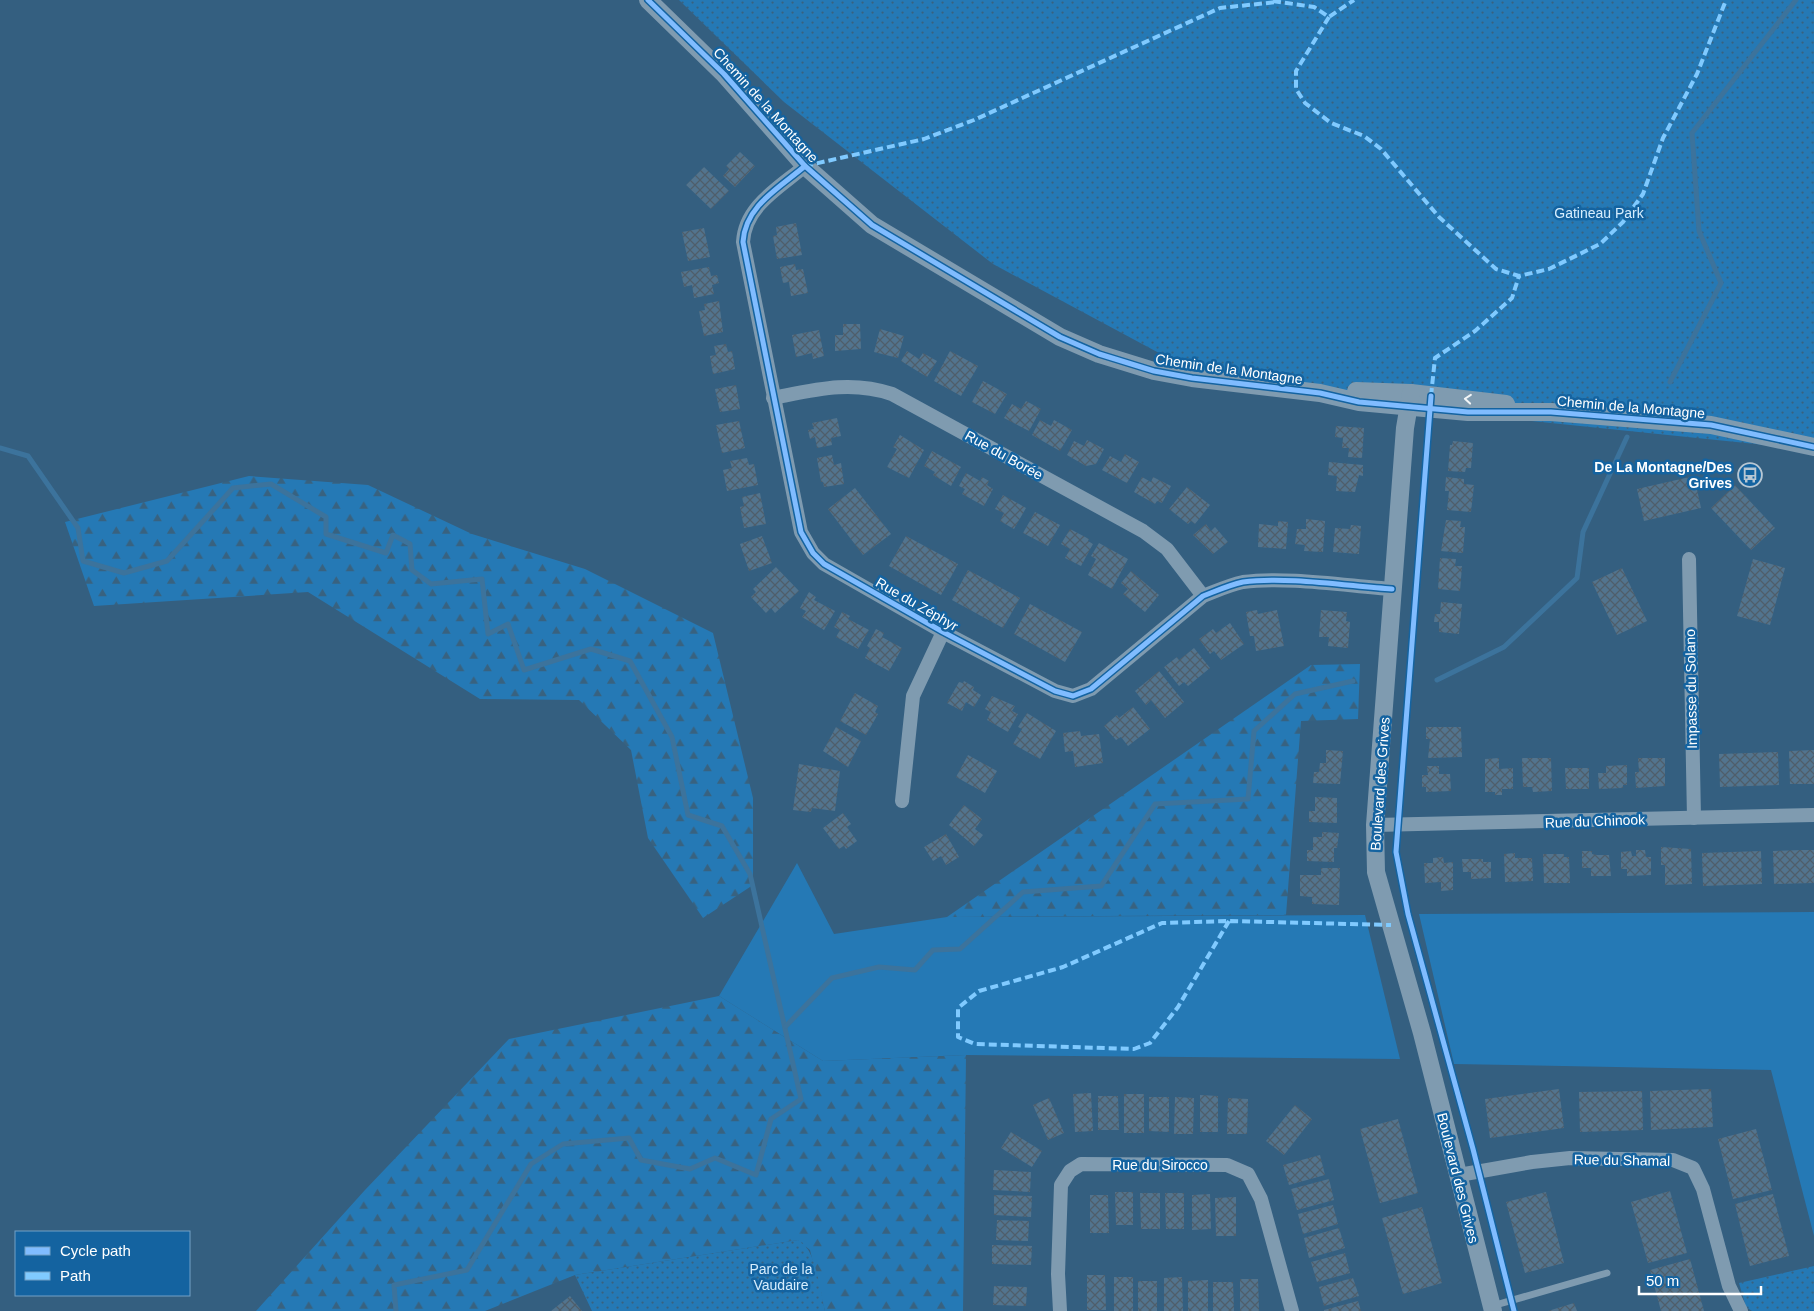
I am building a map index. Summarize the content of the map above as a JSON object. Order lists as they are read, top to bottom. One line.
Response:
{"streets":{"street":["Chemin de la Montagne","Rue du Borée","Rue du Zéphyr","Impasse du Solano","Boulevard des Grives","Rue du Chinook","Rue du Shamal","Rue du Sirocco"]},"crossings":[["Chemin de la Montagne","Rue du Zéphyr"],["Chemin de la Montagne","Boulevard des Grives"],["Rue du Borée","Rue du Zéphyr"],["Rue du Zéphyr","Boulevard des Grives"],["Impasse du Solano","Rue du Chinook"],["Boulevard des Grives","Rue du Chinook"],["Boulevard des Grives","Rue du Shamal"]],"parks":["Gatineau Park","Parc de la Vaudaire"],"places":{"bus stop":["De La Montagne/Des Grives"]},"legend":["Cycle path","Path"],"scale_bar":"50 m"}
